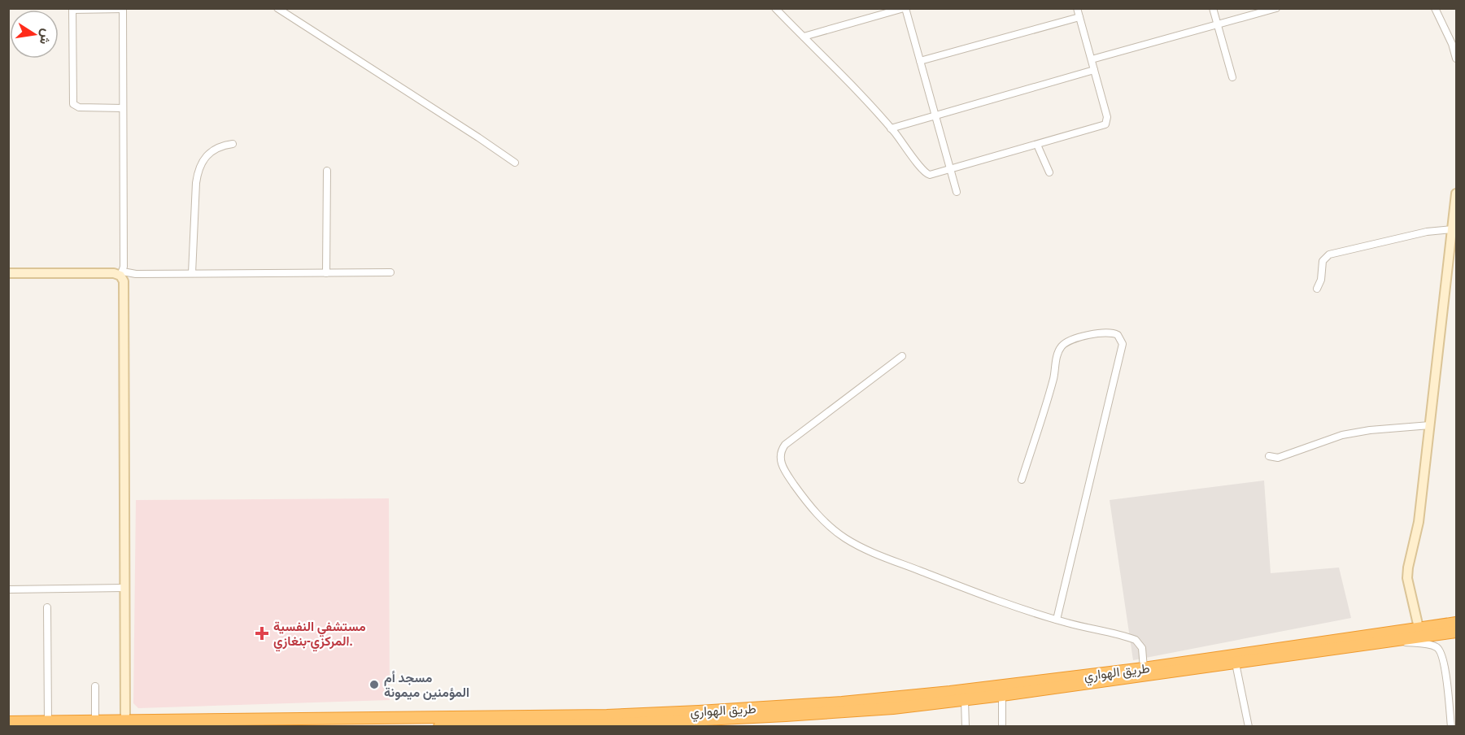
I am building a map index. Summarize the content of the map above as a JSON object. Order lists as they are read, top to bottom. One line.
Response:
{"streets":{"highway":["طريق الهواري"]},"places":{"health":["مستشفي النفسية المركزي-بنغازي."],"other":["مسجد أم المؤمنين ميمونة"]},"north":"right"}
